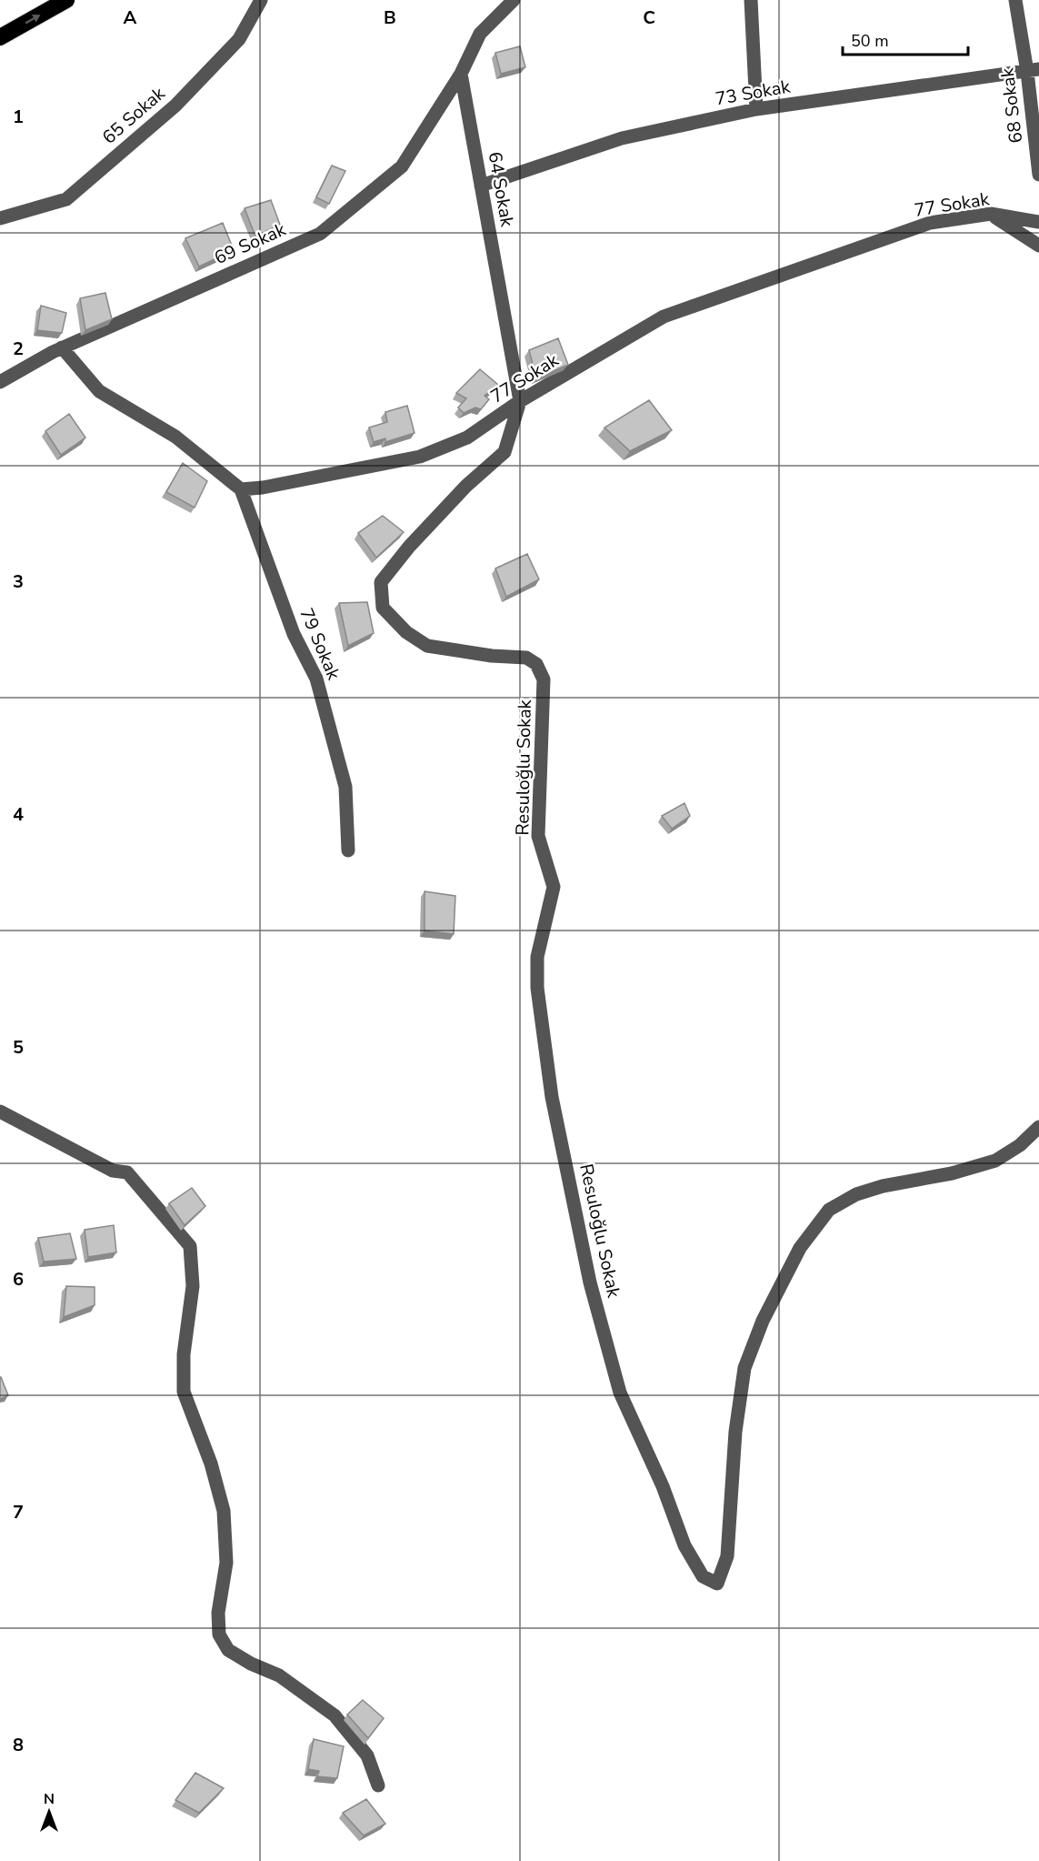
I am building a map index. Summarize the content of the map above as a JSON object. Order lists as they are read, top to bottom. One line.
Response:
{"streets":{"street":["73 Sokak","68 Sokak","65 Sokak","64 Sokak","77 Sokak","69 Sokak","79 Sokak","Resuloğlu Sokak"]},"crossings":[["73 Sokak","68 Sokak"],["73 Sokak","64 Sokak"],["64 Sokak","77 Sokak"],["64 Sokak","69 Sokak"],["64 Sokak","Resuloğlu Sokak"],["77 Sokak","79 Sokak"],["77 Sokak","Resuloğlu Sokak"]],"scale_bar":"50 m","north":"top","grid":{"columns":["A","B","C"],"rows":["1","2","3","4","5","6","7","8"]}}
